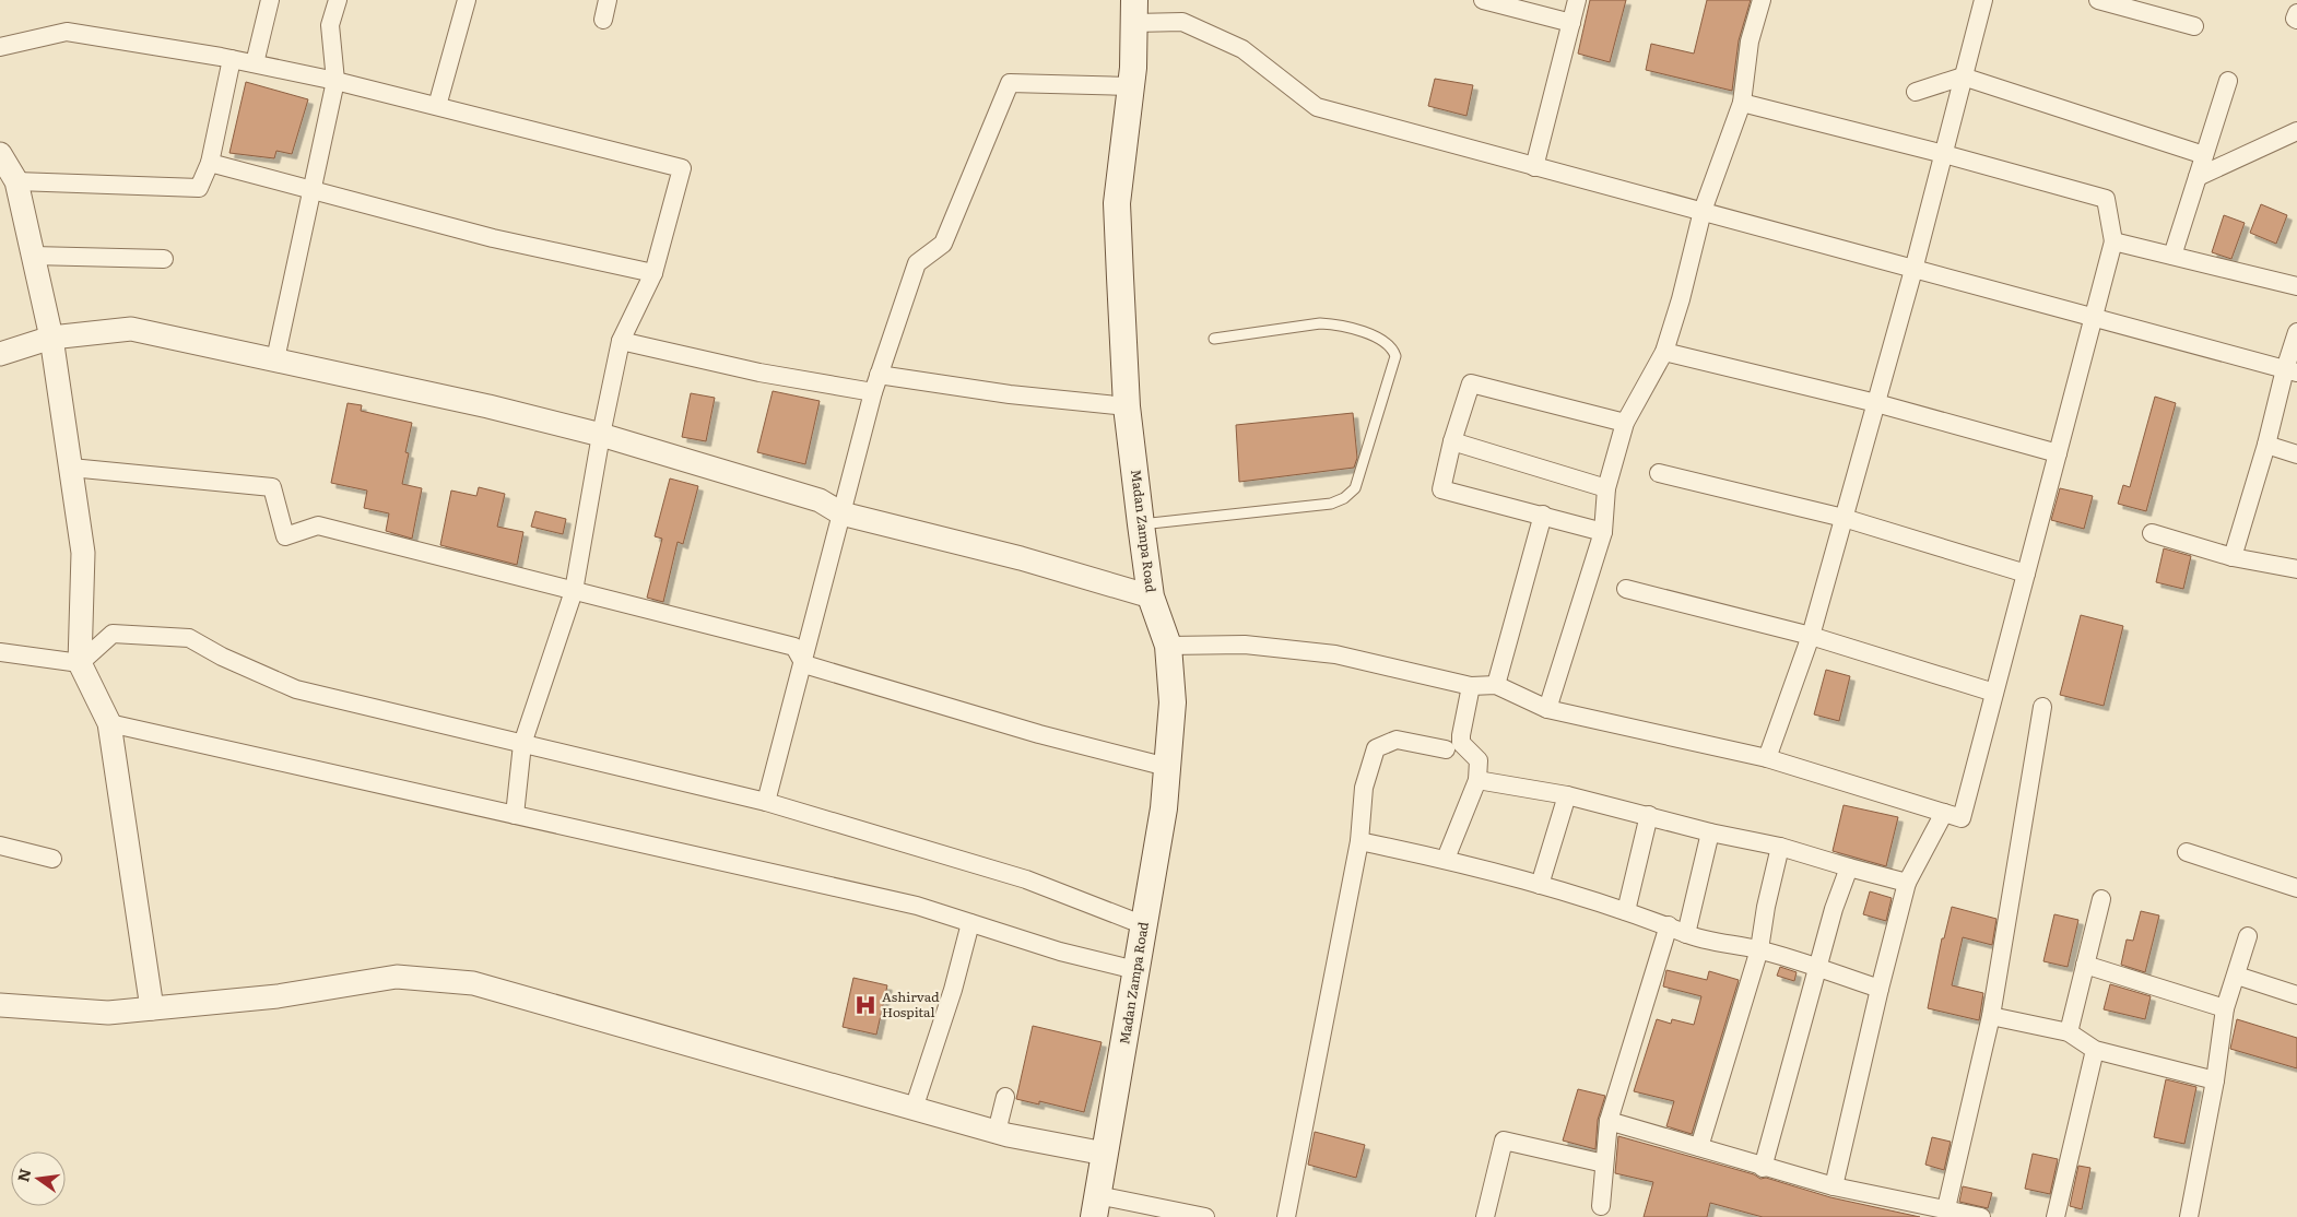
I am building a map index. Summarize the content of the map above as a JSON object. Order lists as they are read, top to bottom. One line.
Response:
{"streets":{"main road":["Madan Zampa Road"]},"places":{"hospital":["Ashirvad Hospital"]},"north":"left"}
